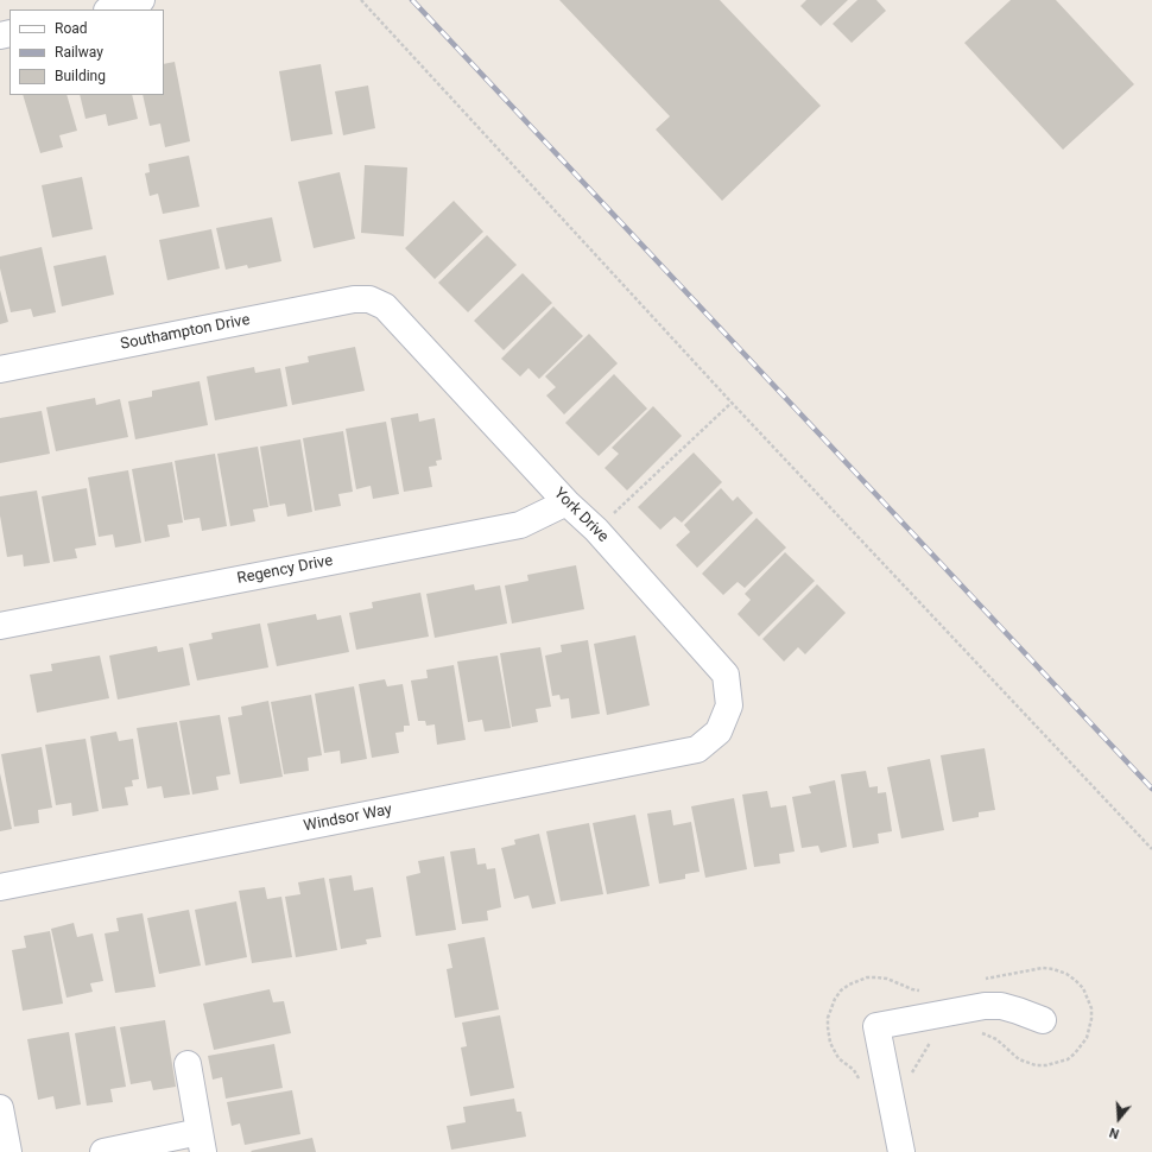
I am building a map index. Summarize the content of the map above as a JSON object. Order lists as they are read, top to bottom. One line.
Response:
{"streets":{"street":["Southampton Drive","York Drive","Regency Drive","Windsor Way"]},"crossings":[["Southampton Drive","York Drive"],["York Drive","Regency Drive"],["York Drive","Windsor Way"]],"legend":["Road","Railway","Building"],"north":"bottom"}
